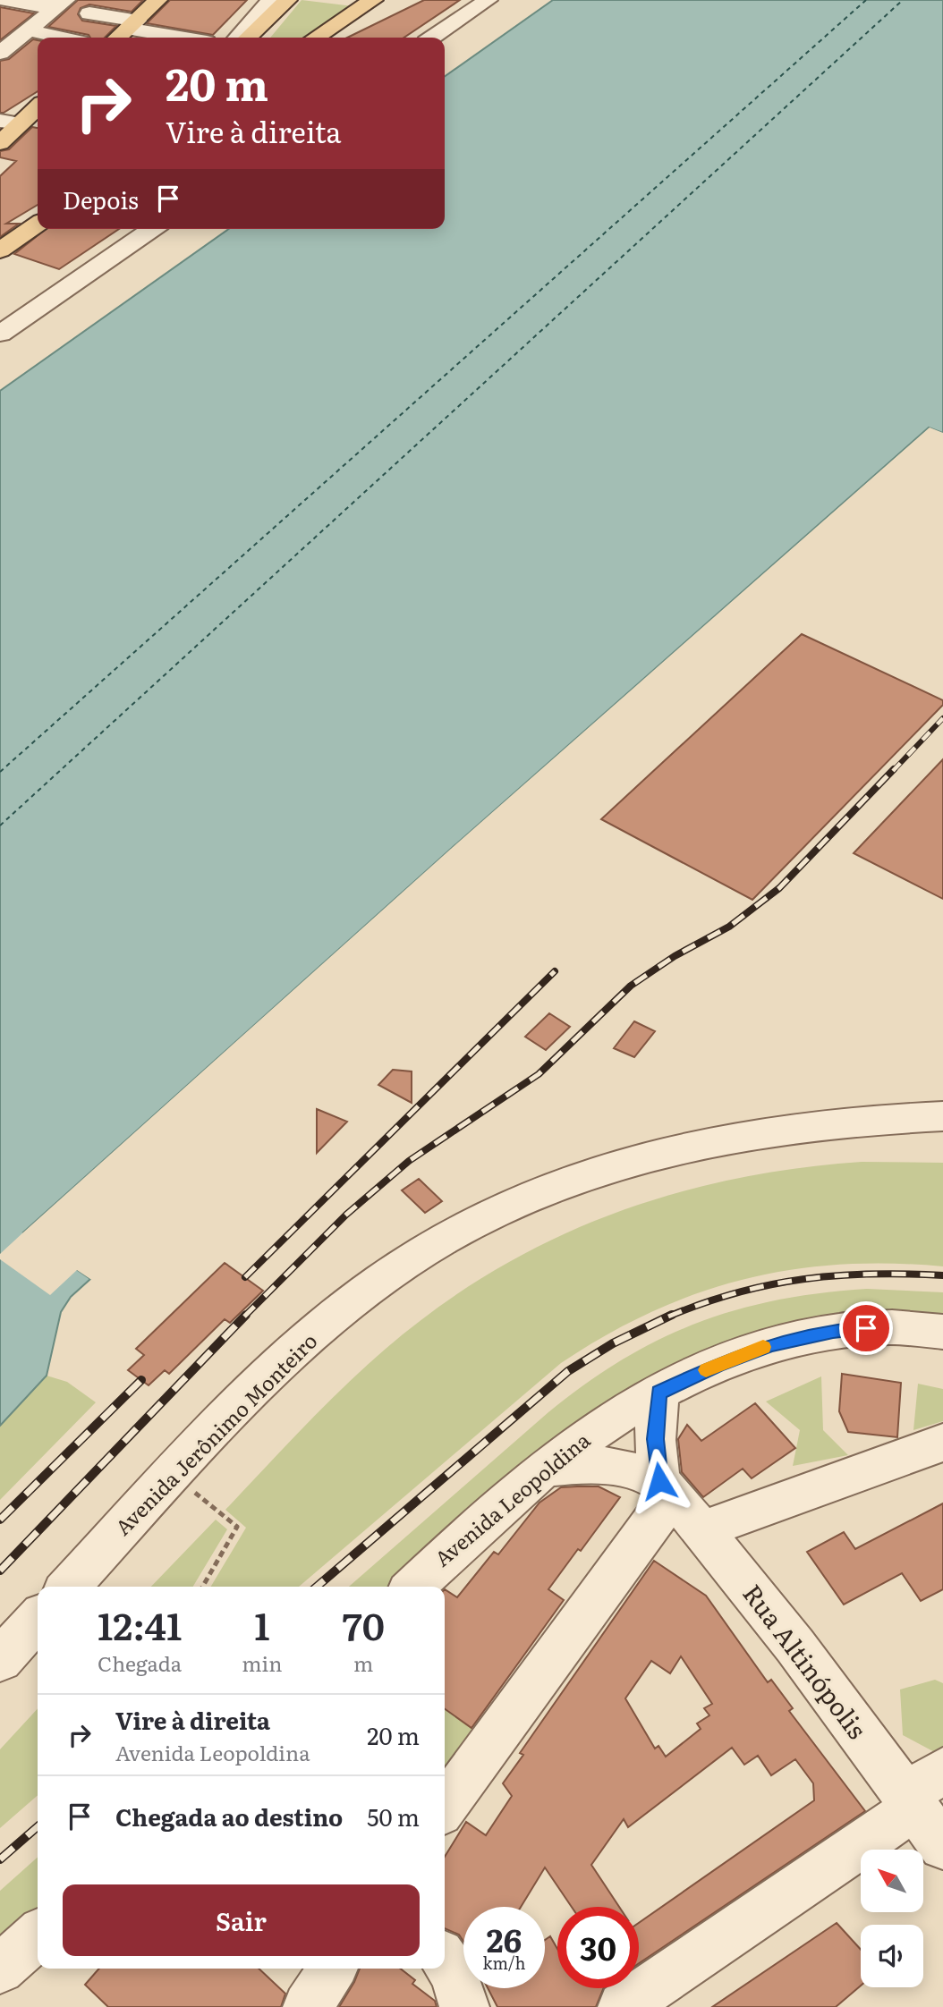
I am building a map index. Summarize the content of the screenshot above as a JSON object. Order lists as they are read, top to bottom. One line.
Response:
{"streets":{"street":["Avenida Jerônimo Monteiro","Avenida Leopoldina","Rua Altinópolis"]},"north":"top left","page":{"turn":["20 m","Vire à direita"],"then":"Depois","eta":["12:41","Chegada","1","min","70","m"],"list":[{"name":"Vire à direita","note":"Avenida Leopoldina","value":"20 m"},{"name":"Chegada ao destino","value":"50 m"}],"buttons":"Sair","speed":"26 km/h","limit":"30"}}
